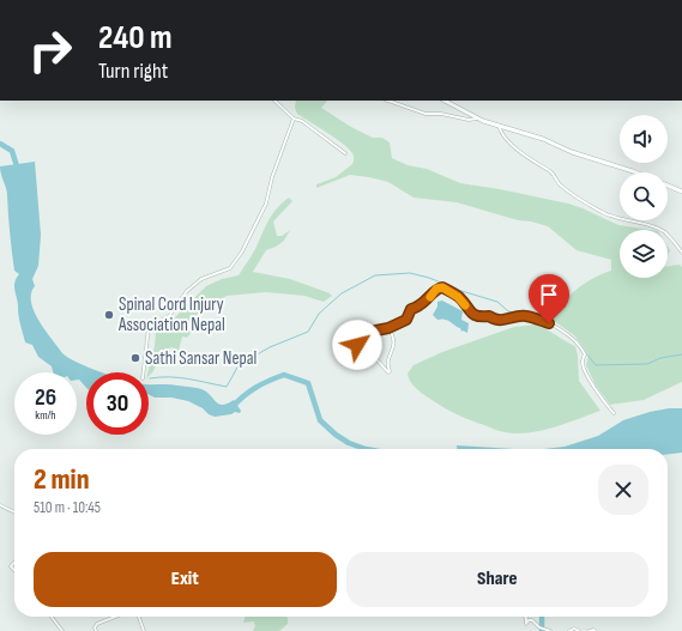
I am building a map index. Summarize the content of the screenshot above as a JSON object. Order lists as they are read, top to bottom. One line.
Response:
{"places":["Spinal Cord Injury Association Nepal","Sathi Sansar Nepal"],"page":{"turn":["240 m","Turn right"],"speed":"26 km/h","limit":"30","heading":["2 min","510 m · 10:45"],"buttons":["Exit","Share"]}}
